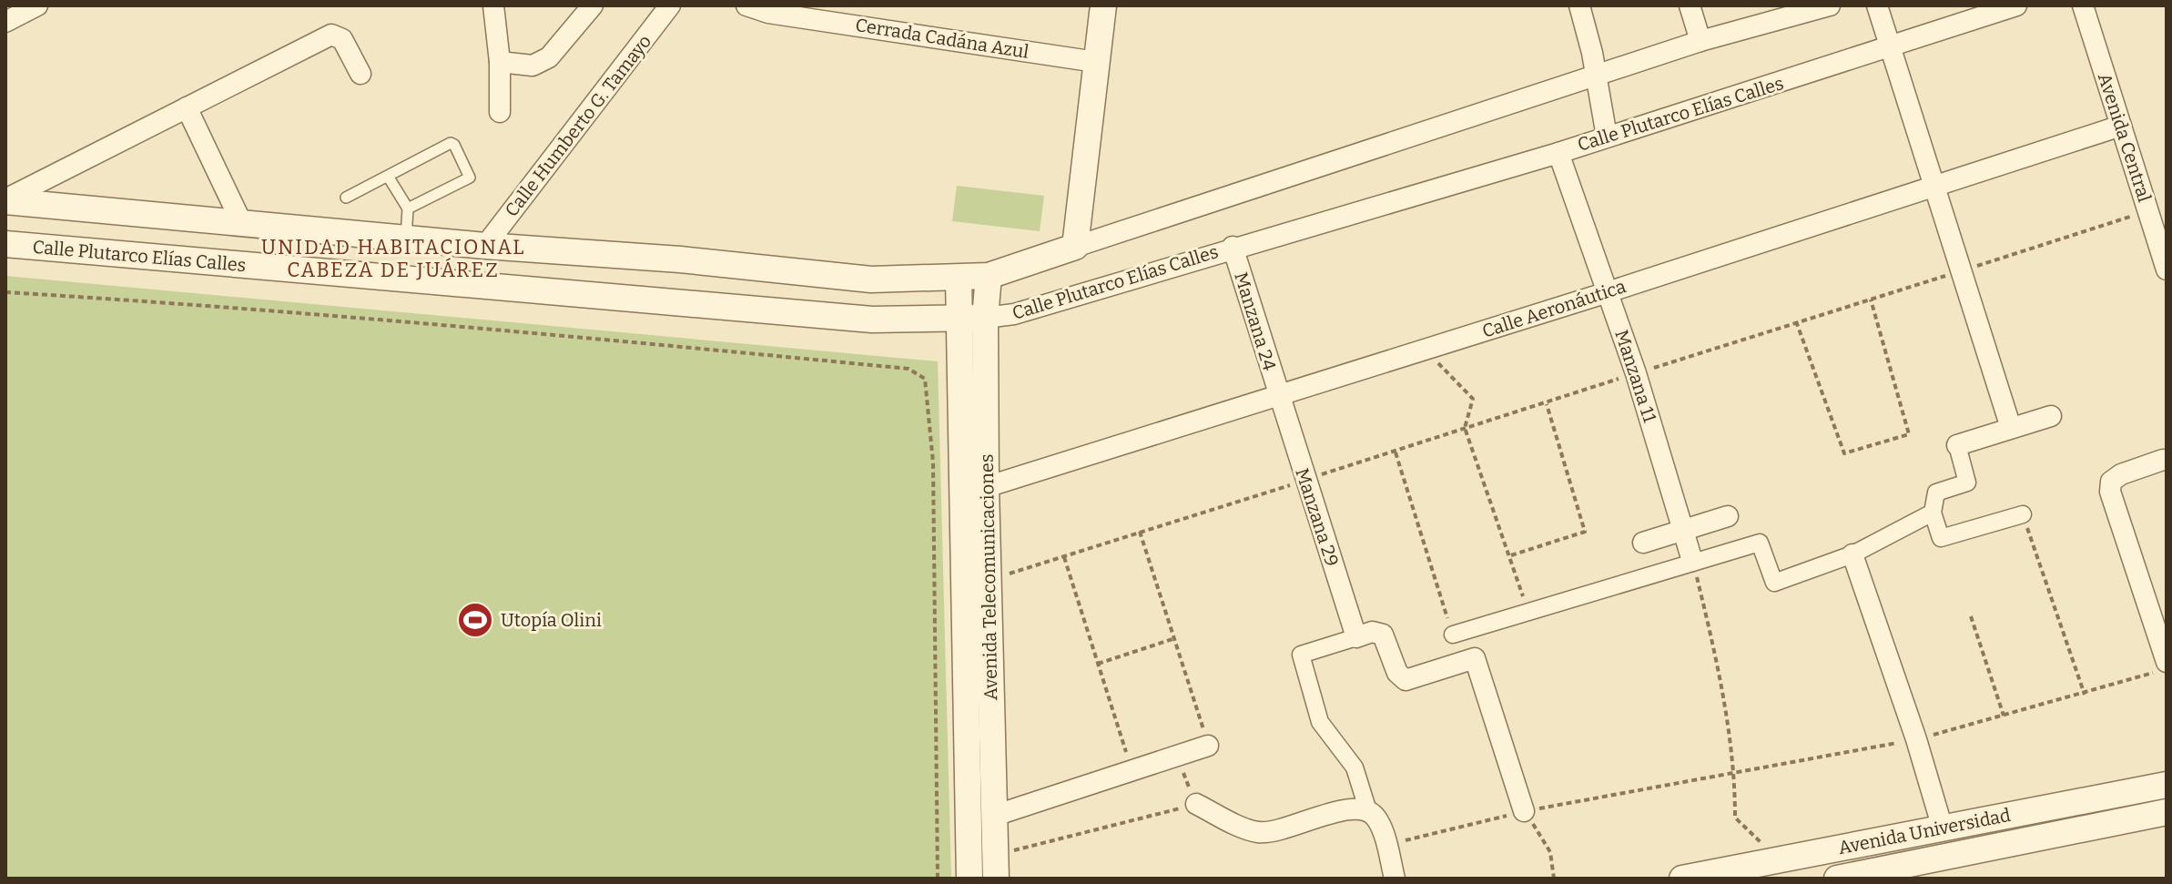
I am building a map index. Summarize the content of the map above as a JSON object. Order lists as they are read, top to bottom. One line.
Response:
{"streets":{"street":["Cerrada Cadána Azul","Calle Plutarco Elías Calles","Calle Humberto G. Tamayo","Avenida Central","Calle Aeronáutica","Manzana 24","Manzana 11","Manzana 29","Avenida Telecomunicaciones","Avenida Universidad"]},"crossings":[["Calle Plutarco Elías Calles","Manzana 24"],["Calle Plutarco Elías Calles","Manzana 11"],["Calle Plutarco Elías Calles","Avenida Telecomunicaciones"],["Avenida Central","Calle Aeronáutica"],["Calle Aeronáutica","Manzana 24"],["Calle Aeronáutica","Manzana 11"],["Calle Aeronáutica","Manzana 29"],["Calle Aeronáutica","Avenida Telecomunicaciones"],["Manzana 24","Manzana 29"]],"districts":["UNIDAD HABITACIONAL CABEZA DE JUÁREZ"],"places":{"sports":["Utopía Olini"]}}
